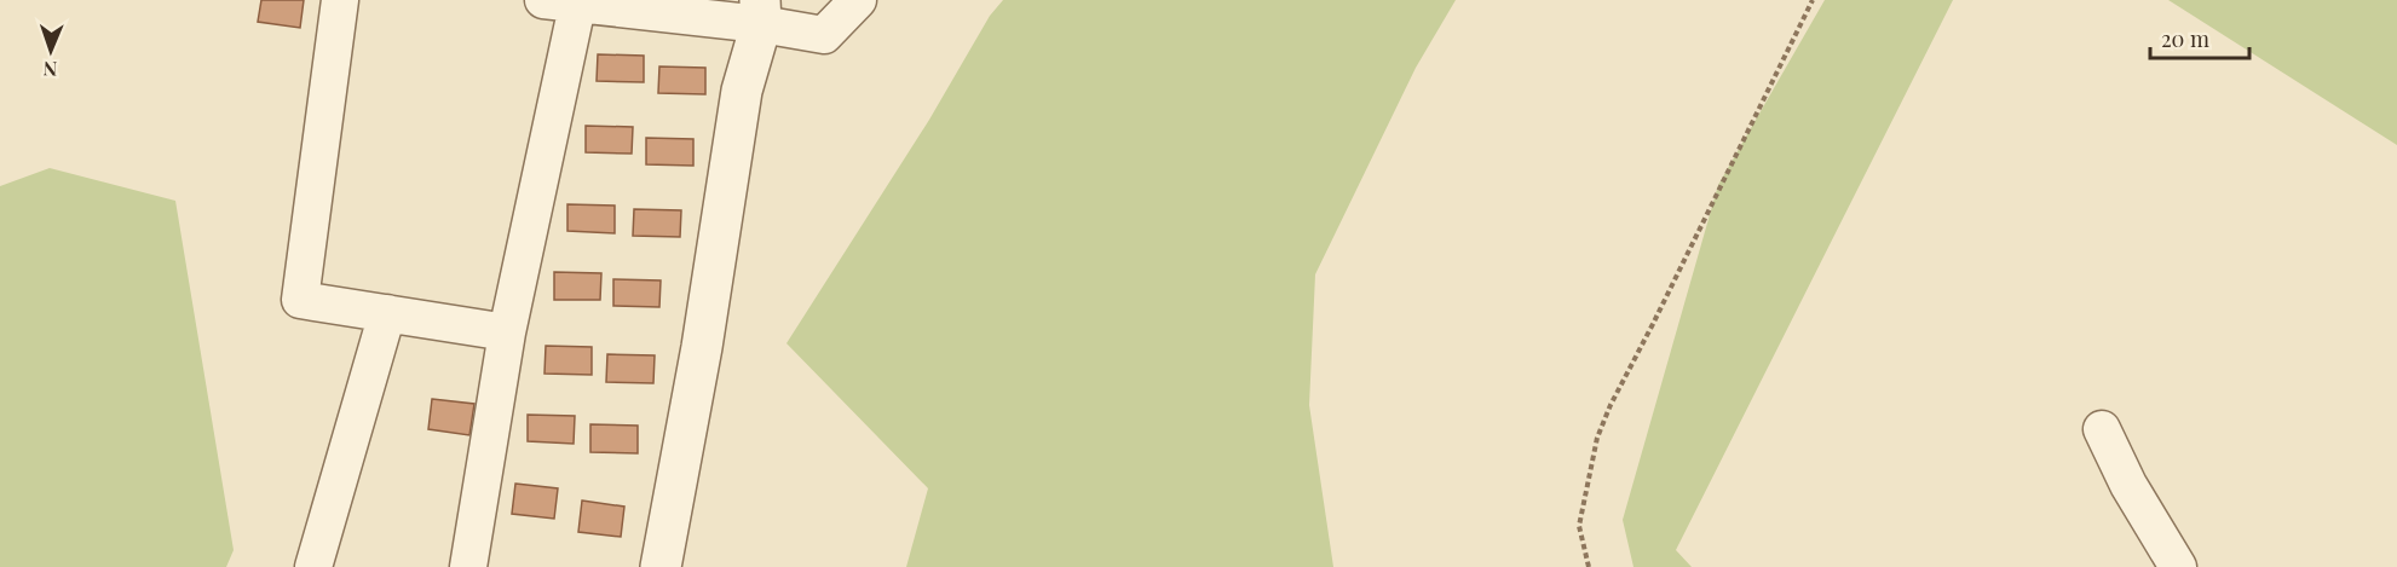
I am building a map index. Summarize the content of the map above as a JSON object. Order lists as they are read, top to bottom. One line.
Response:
{"scale_bar":"20 m","north":"bottom"}
